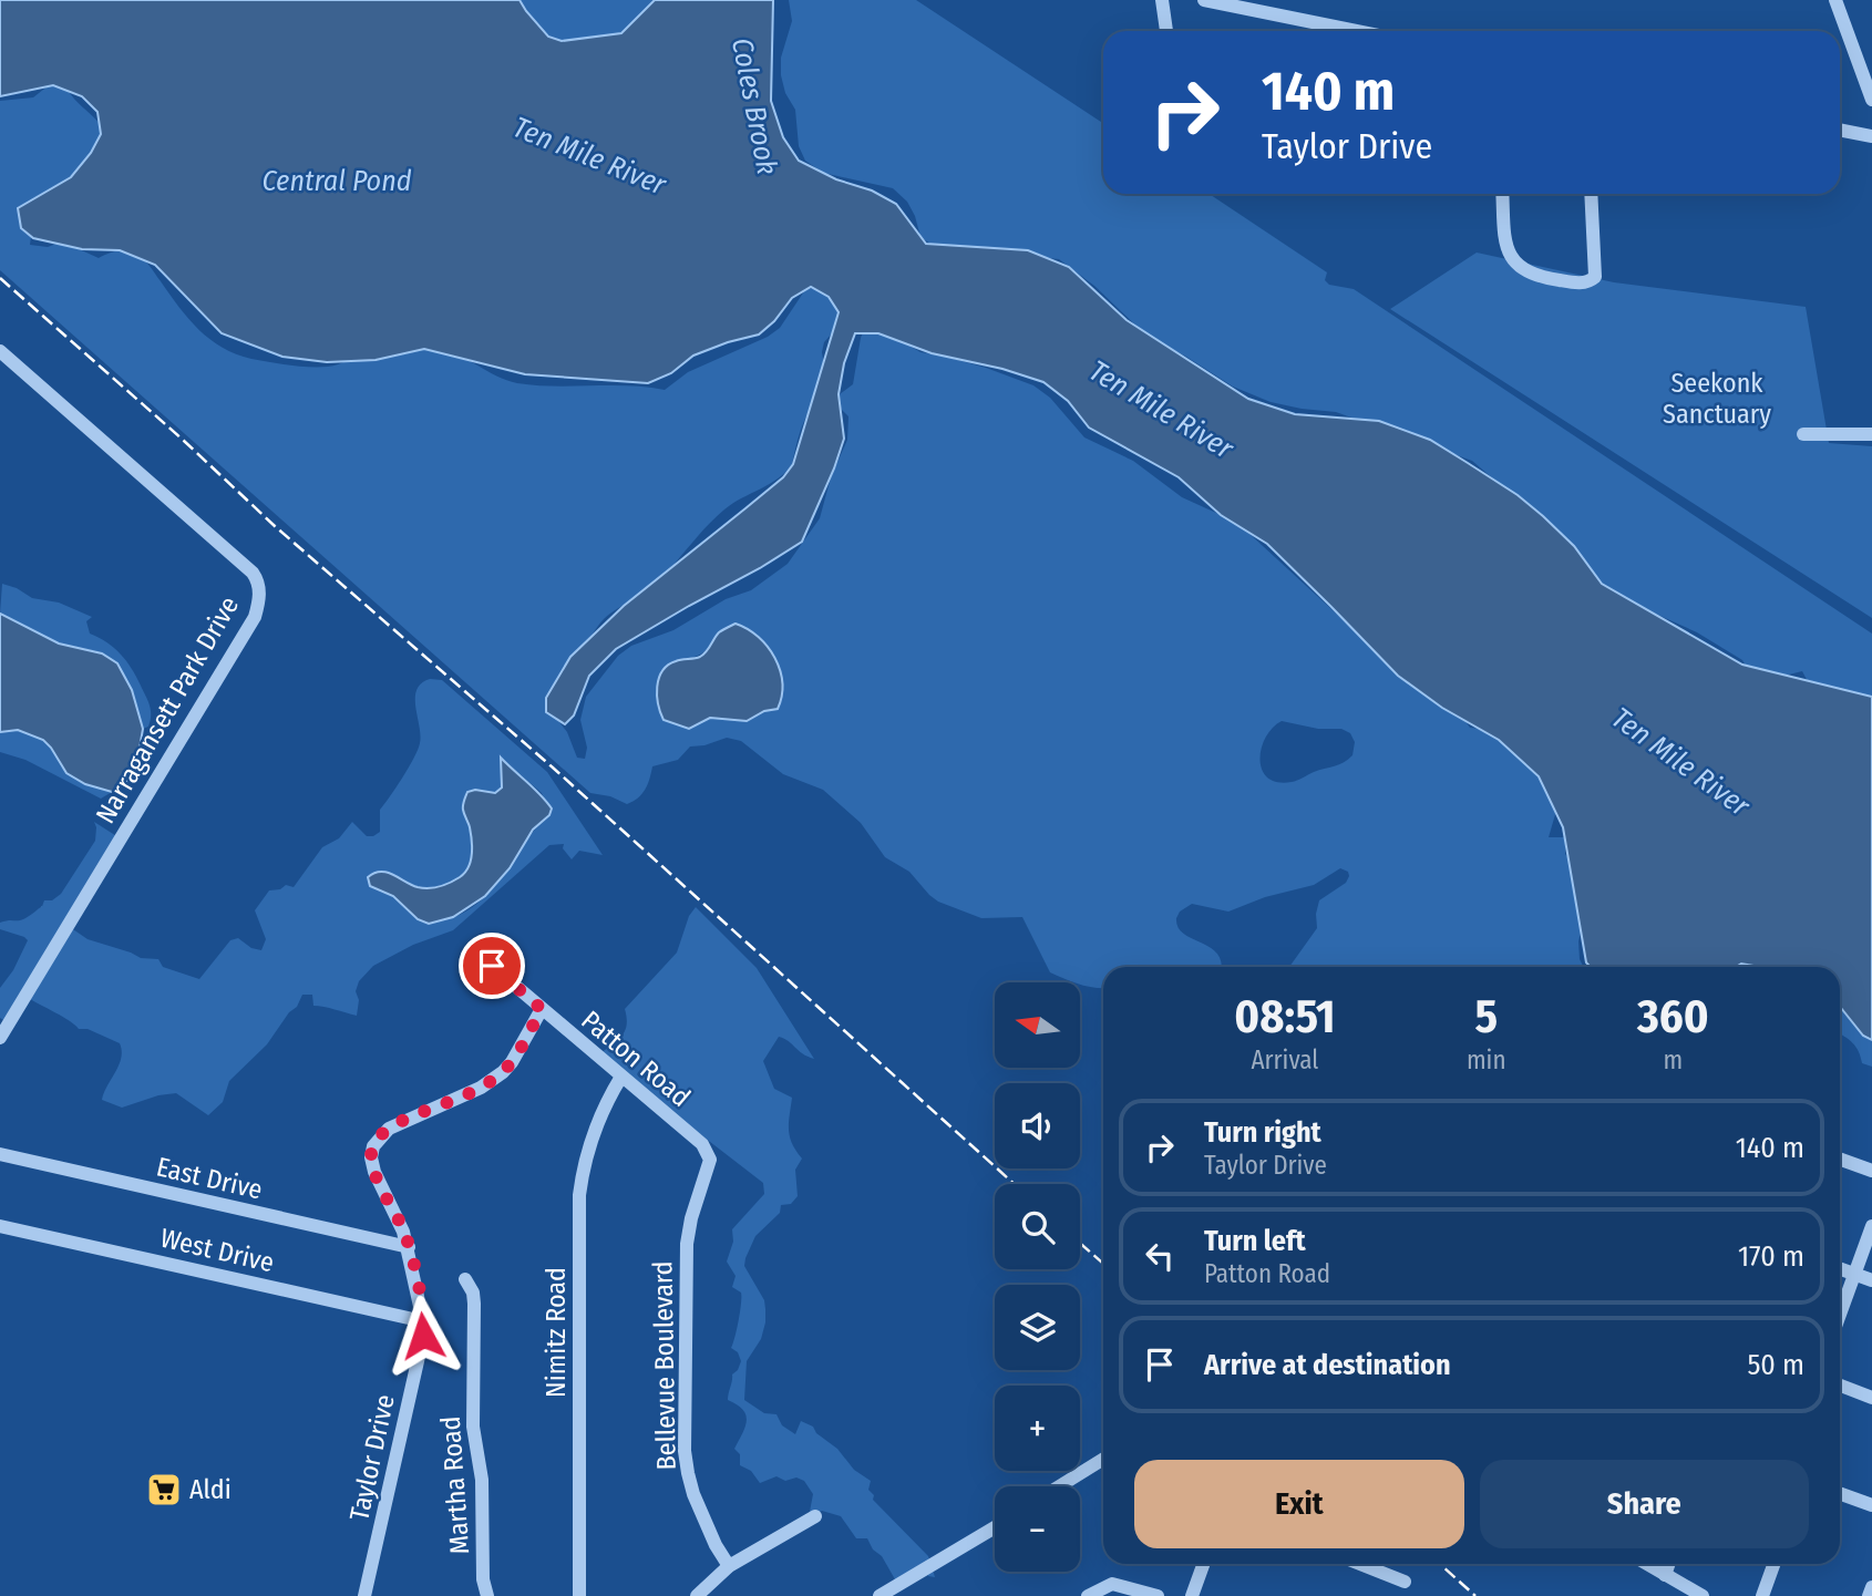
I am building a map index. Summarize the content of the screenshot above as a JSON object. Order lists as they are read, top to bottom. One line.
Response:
{"streets":{"street":["Narragansett Park Drive","Patton Road","East Drive","West Drive","Nimitz Road","Bellevue Boulevard","Taylor Drive","Martha Road"]},"crossings":[["Patton Road","Nimitz Road"],["Patton Road","Bellevue Boulevard"],["Patton Road","Taylor Drive"],["East Drive","Taylor Drive"],["West Drive","Taylor Drive"]],"water":["Coles Brook","Ten Mile River","Central Pond"],"parks":["Seekonk Sanctuary"],"places":{"supermarket":["Aldi"]},"north":"left","page":{"turn":["140 m","Taylor Drive"],"eta":["08:51","Arrival","5","min","360","m"],"map_buttons":["+","−"],"list":[{"name":"Turn right","note":"Taylor Drive","value":"140 m"},{"name":"Turn left","note":"Patton Road","value":"170 m"},{"name":"Arrive at destination","value":"50 m"}],"buttons":["Exit","Share"]}}
